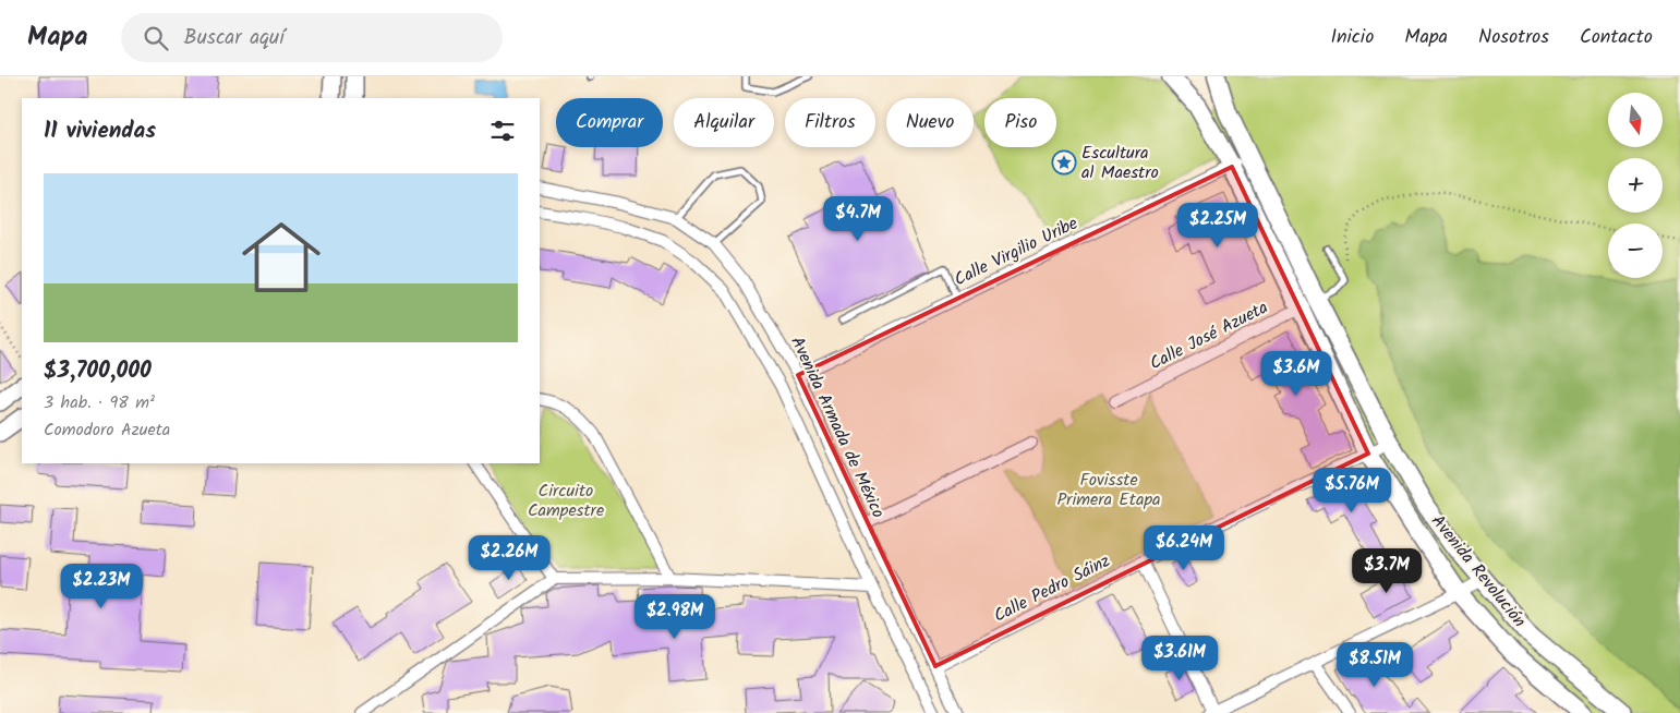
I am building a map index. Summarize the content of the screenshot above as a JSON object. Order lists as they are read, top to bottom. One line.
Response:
{"streets":{"main road":["Avenida Revolución"],"street":["Calle Virgilio Uribe","Calle José Azueta","Avenida Armada de México","Calle Pedro Sáinz"]},"crossings":[["Calle Virgilio Uribe","Avenida Armada de México"],["Calle Virgilio Uribe","Avenida Revolución"],["Calle José Azueta","Avenida Revolución"],["Avenida Armada de México","Calle Pedro Sáinz"],["Avenida Revolución","Calle Pedro Sáinz"]],"parks":["Fovisste Primera Etapa","Circuito Campestre"],"places":{"place":["Escultura al Maestro"]},"north":"bottom","page":{"header":"Mapa","search":"Buscar aquí","nav":["Inicio","Mapa","Nosotros","Contacto"],"map_buttons":["+","−"],"chip":["Comprar","Alquilar","Filtros","Nuevo","Piso"],"heading":"11 viviendas","list":[{"name":"$3,700,000","note":"3 hab. · 98 m² · Comodoro Azueta"}],"price":["$4.7M","$2.25M","$3.6M","$5.76M","$6.24M","$2.26M","$3.7M","$2.23M","$2.98M","$3.61M","$8.51M"]}}
